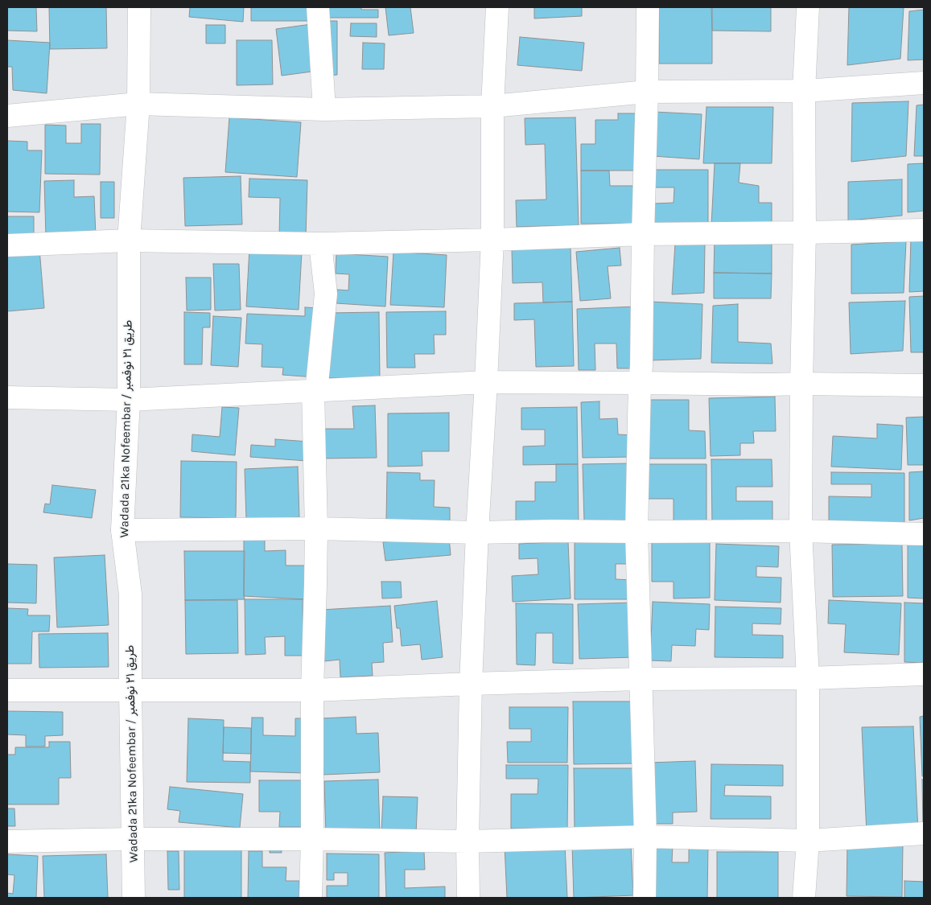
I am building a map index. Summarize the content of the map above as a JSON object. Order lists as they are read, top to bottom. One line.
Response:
{"streets":{"street":["Wadada 21ka Nofeembar / طريق ٢١ نوفمبر"]}}
